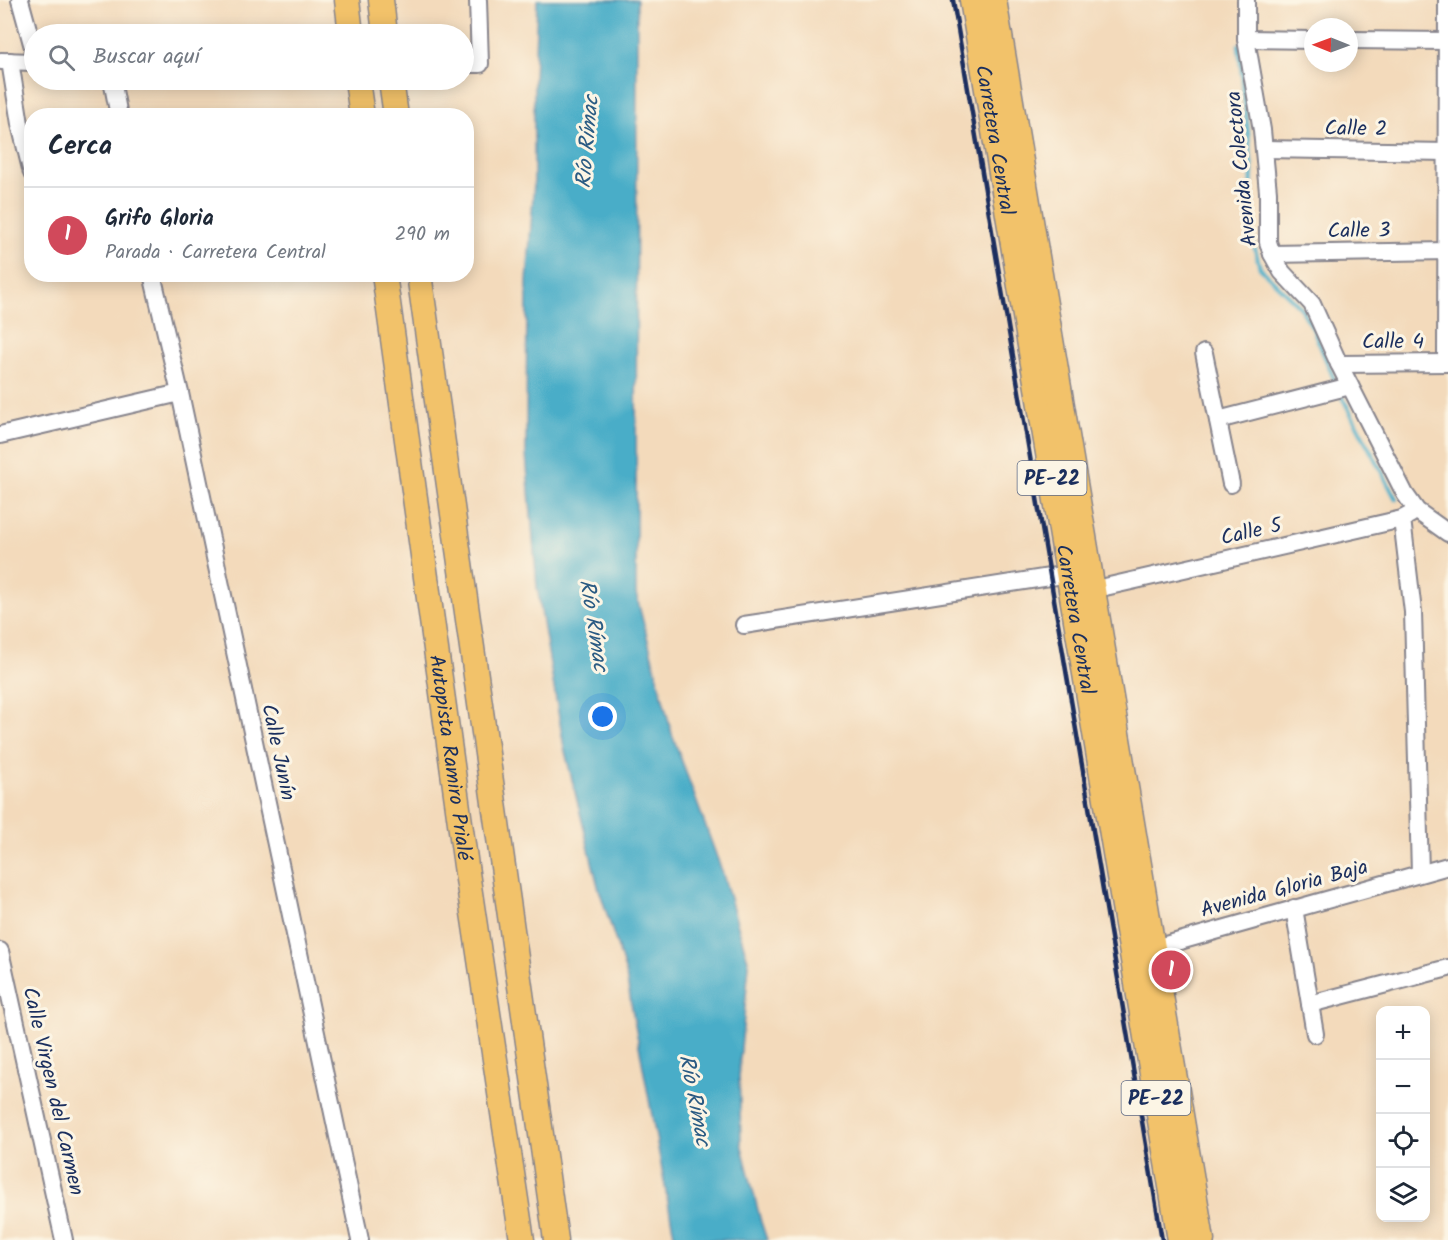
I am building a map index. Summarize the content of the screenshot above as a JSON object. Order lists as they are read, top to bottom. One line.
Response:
{"streets":{"highway":["Carretera Central","PE-22","Autopista Ramiro Prialé"],"street":["Calle 2","Avenida Colectora","Calle 3","Calle 4","Calle 5","Calle Junín","Avenida Gloria Baja","Calle Virgen del Carmen"]},"crossings":[["Calle 2","Avenida Colectora"],["Carretera Central","Calle 5"],["Carretera Central","Avenida Gloria Baja"],["Avenida Colectora","Calle 3"],["Avenida Colectora","Calle 4"],["Avenida Colectora","Calle 5"]],"water":["Río Rímac"],"north":"left","page":{"search":"Buscar aquí","heading":"Cerca","list":[{"mark":"1","name":"Grifo Gloria","note":"Parada · Carretera Central","value":"290 m"}],"pins":"1","map_buttons":["+","−"]}}
